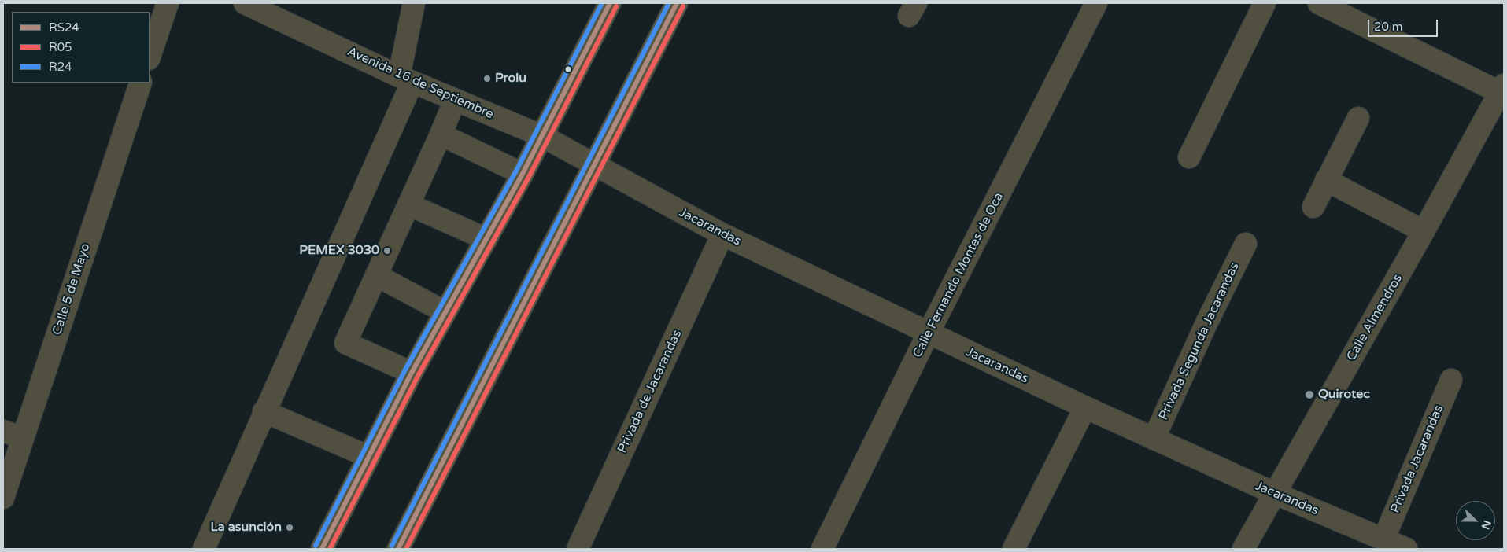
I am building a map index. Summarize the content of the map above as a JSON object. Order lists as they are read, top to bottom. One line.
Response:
{"streets":{"street":["Avenida 16 de Septiembre","Jacarandas","Calle Fernando Montes de Oca","Calle 5 de Mayo","Calle Almendros","Privada Segunda Jacarandas","Privada de Jacarandas","Privada Jacarandas"]},"crossings":[["Avenida 16 de Septiembre","Jacarandas"],["Jacarandas","Calle Fernando Montes de Oca"],["Jacarandas","Calle Almendros"],["Jacarandas","Privada Segunda Jacarandas"],["Jacarandas","Privada de Jacarandas"],["Jacarandas","Privada Jacarandas"]],"places":["Prolu","PEMEX 3030","Quirotec","La asunción"],"lines":["transit line RS24","transit line R24","transit line R05"],"legend":["RS24","R05","R24"],"scale_bar":"20 m","north":"right"}
